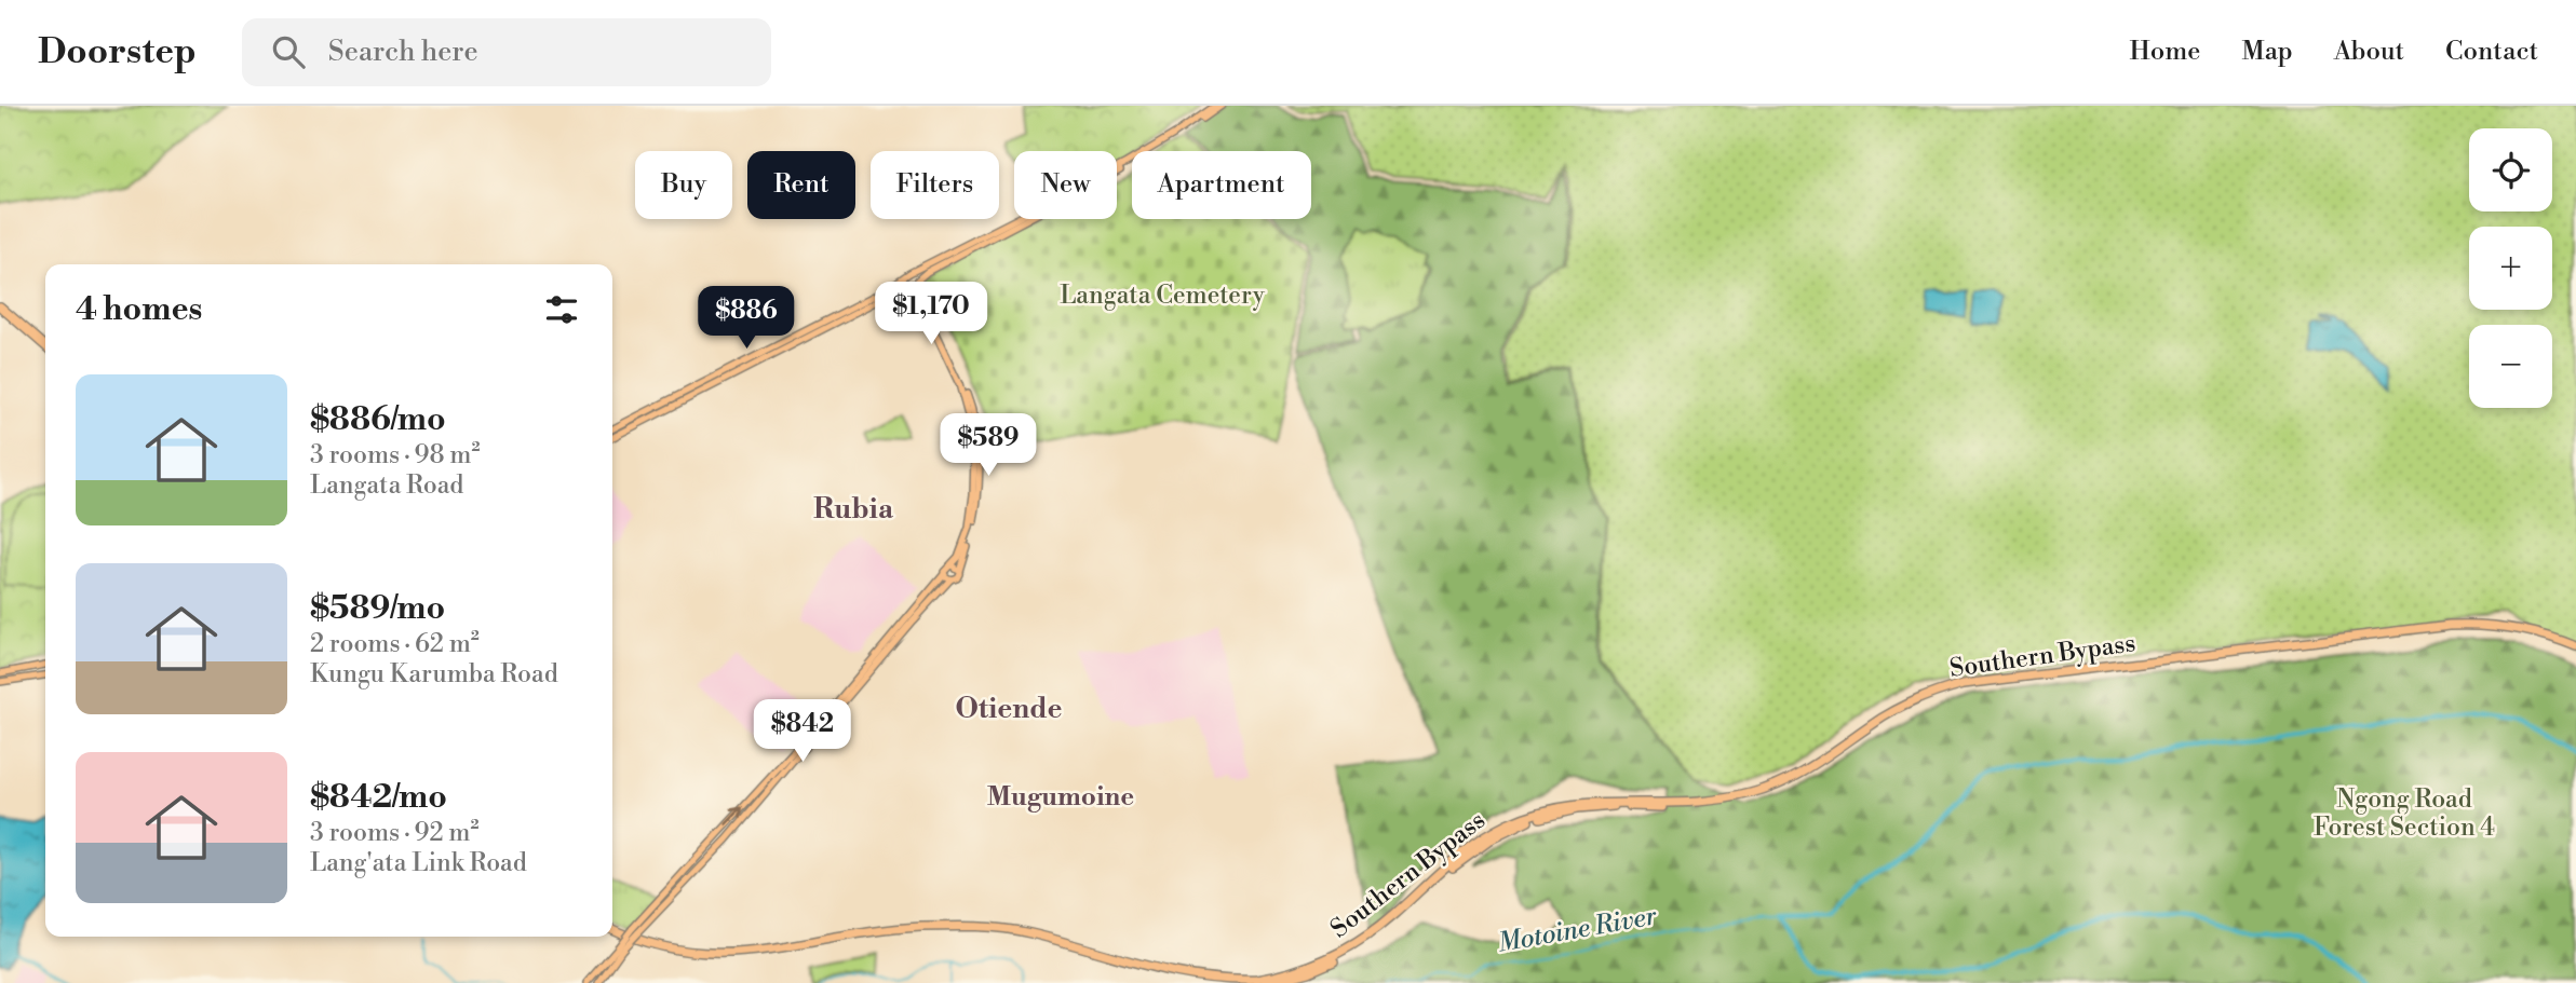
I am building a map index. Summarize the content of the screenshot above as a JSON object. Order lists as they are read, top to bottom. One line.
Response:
{"streets":{"highway":["Southern Bypass"]},"districts":["Rubia","Otiende","Mugumoine"],"water":["Motoine River"],"parks":["Langata Cemetery","Ngong Road Forest Section 4"],"page":{"header":"Doorstep","search":"Search here","nav":["Home","Map","About","Contact"],"map_buttons":["+","−"],"chip":["Buy","Rent","Filters","New","Apartment"],"heading":"4 homes","price":["$1,170","$886","$589","$842"],"list":[{"name":"$886/mo","note":"3 rooms · 98 m² · Langata Road"},{"name":"$589/mo","note":"2 rooms · 62 m² · Kungu Karumba Road"},{"name":"$842/mo","note":"3 rooms · 92 m² · Lang'ata Link Road"}]}}
